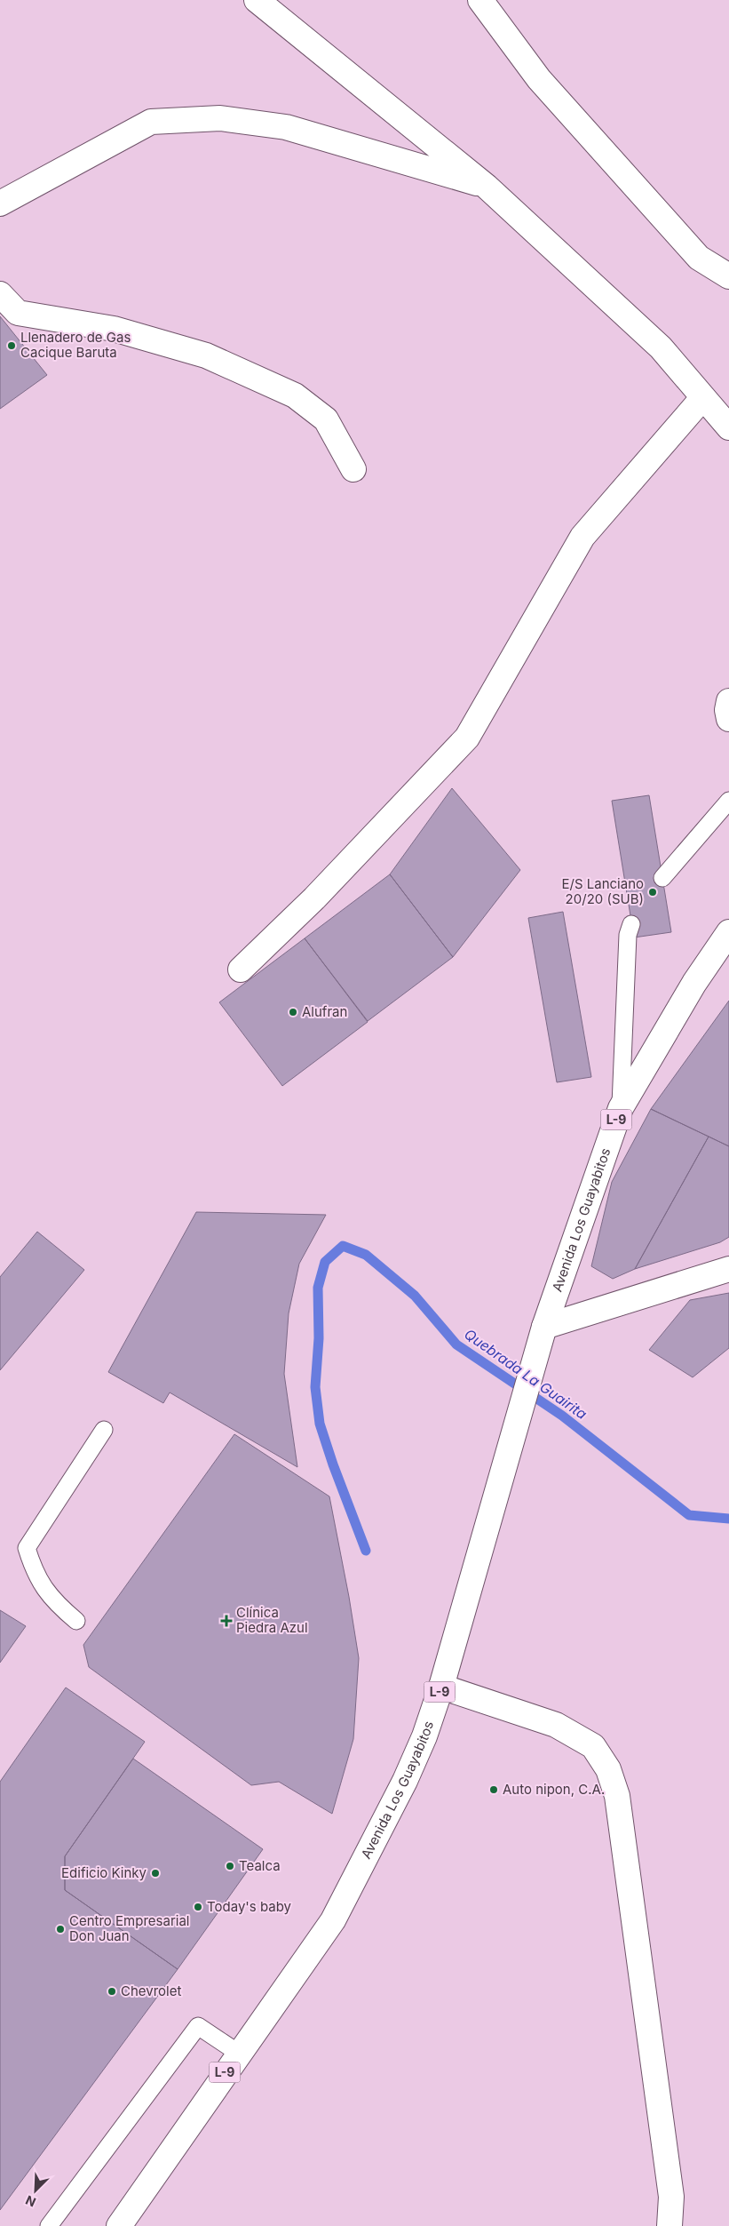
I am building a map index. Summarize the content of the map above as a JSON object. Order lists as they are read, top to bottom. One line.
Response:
{"streets":{"street":["L-9","Avenida Los Guayabitos"]},"crossings":[["L-9","Avenida Los Guayabitos"]],"water":["Quebrada La Guairita"],"places":{"other":["Llenadero de Gas Cacique Baruta","E/S Lanciano 20/20 (SUB)","Alufran","Auto nipon, C.A.","Tealca","Edificio Kinky","Today's baby","Centro Empresarial Don Juan","Chevrolet"],"health":["Clínica Piedra Azul"]},"north":"bottom left"}
